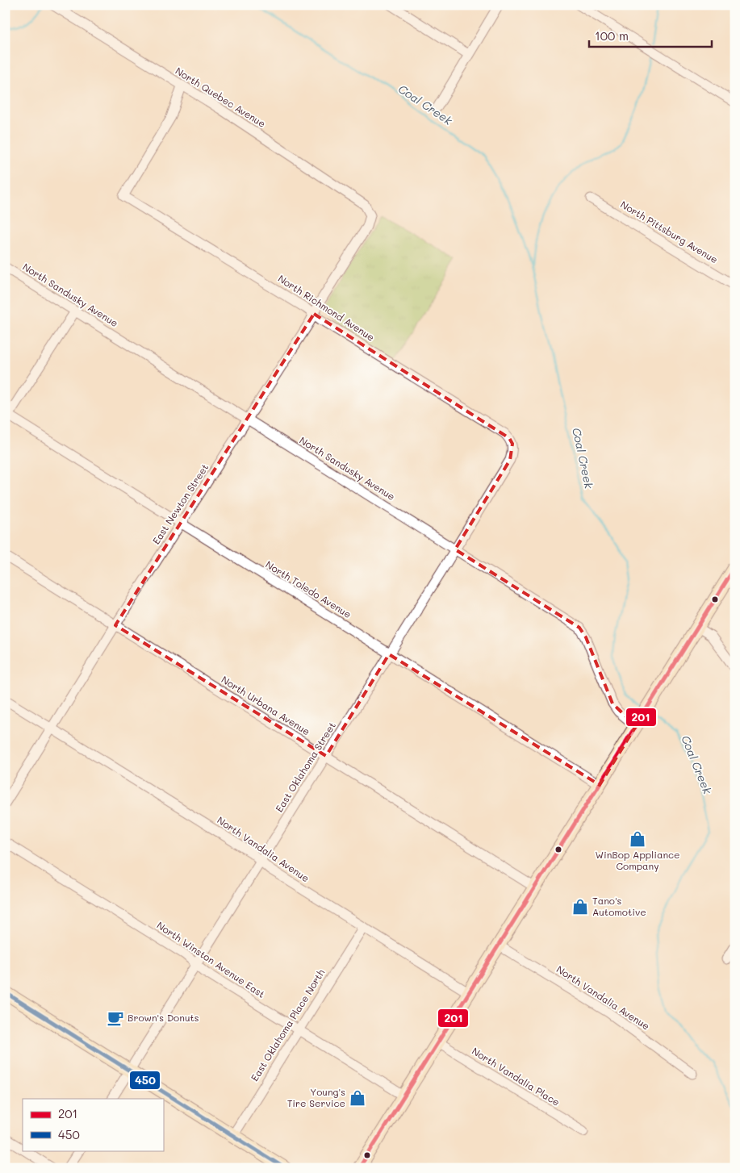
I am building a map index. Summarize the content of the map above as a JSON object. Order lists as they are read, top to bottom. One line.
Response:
{"streets":{"street":["North Quebec Avenue","North Pittsburg Avenue","North Sandusky Avenue","North Richmond Avenue","East Newton Street","North Toledo Avenue","North Urbana Avenue","East Oklahoma Street","North Vandalia Avenue","North Winston Avenue East","East Oklahoma Place North","North Vandalia Place"]},"crossings":[["North Quebec Avenue","North Richmond Avenue"],["North Quebec Avenue","East Newton Street"],["North Sandusky Avenue","East Newton Street"],["North Sandusky Avenue","East Oklahoma Street"],["North Richmond Avenue","East Newton Street"],["North Richmond Avenue","East Oklahoma Street"],["East Newton Street","North Toledo Avenue"],["East Newton Street","North Urbana Avenue"],["East Newton Street","North Vandalia Avenue"],["North Toledo Avenue","East Oklahoma Street"],["North Urbana Avenue","East Oklahoma Street"],["East Oklahoma Street","North Vandalia Avenue"],["East Oklahoma Street","North Winston Avenue East"],["North Vandalia Avenue","East Oklahoma Place North"],["North Winston Avenue East","East Oklahoma Place North"]],"water":["Coal Creek"],"places":{"shop":["WinBop Appliance Company","Tano's Automotive","Young's Tire Service"],"cafe":["Brown's Donuts"]},"lines":["transit line 201","transit line 450"],"legend":["201","450"],"scale_bar":"100 m"}
